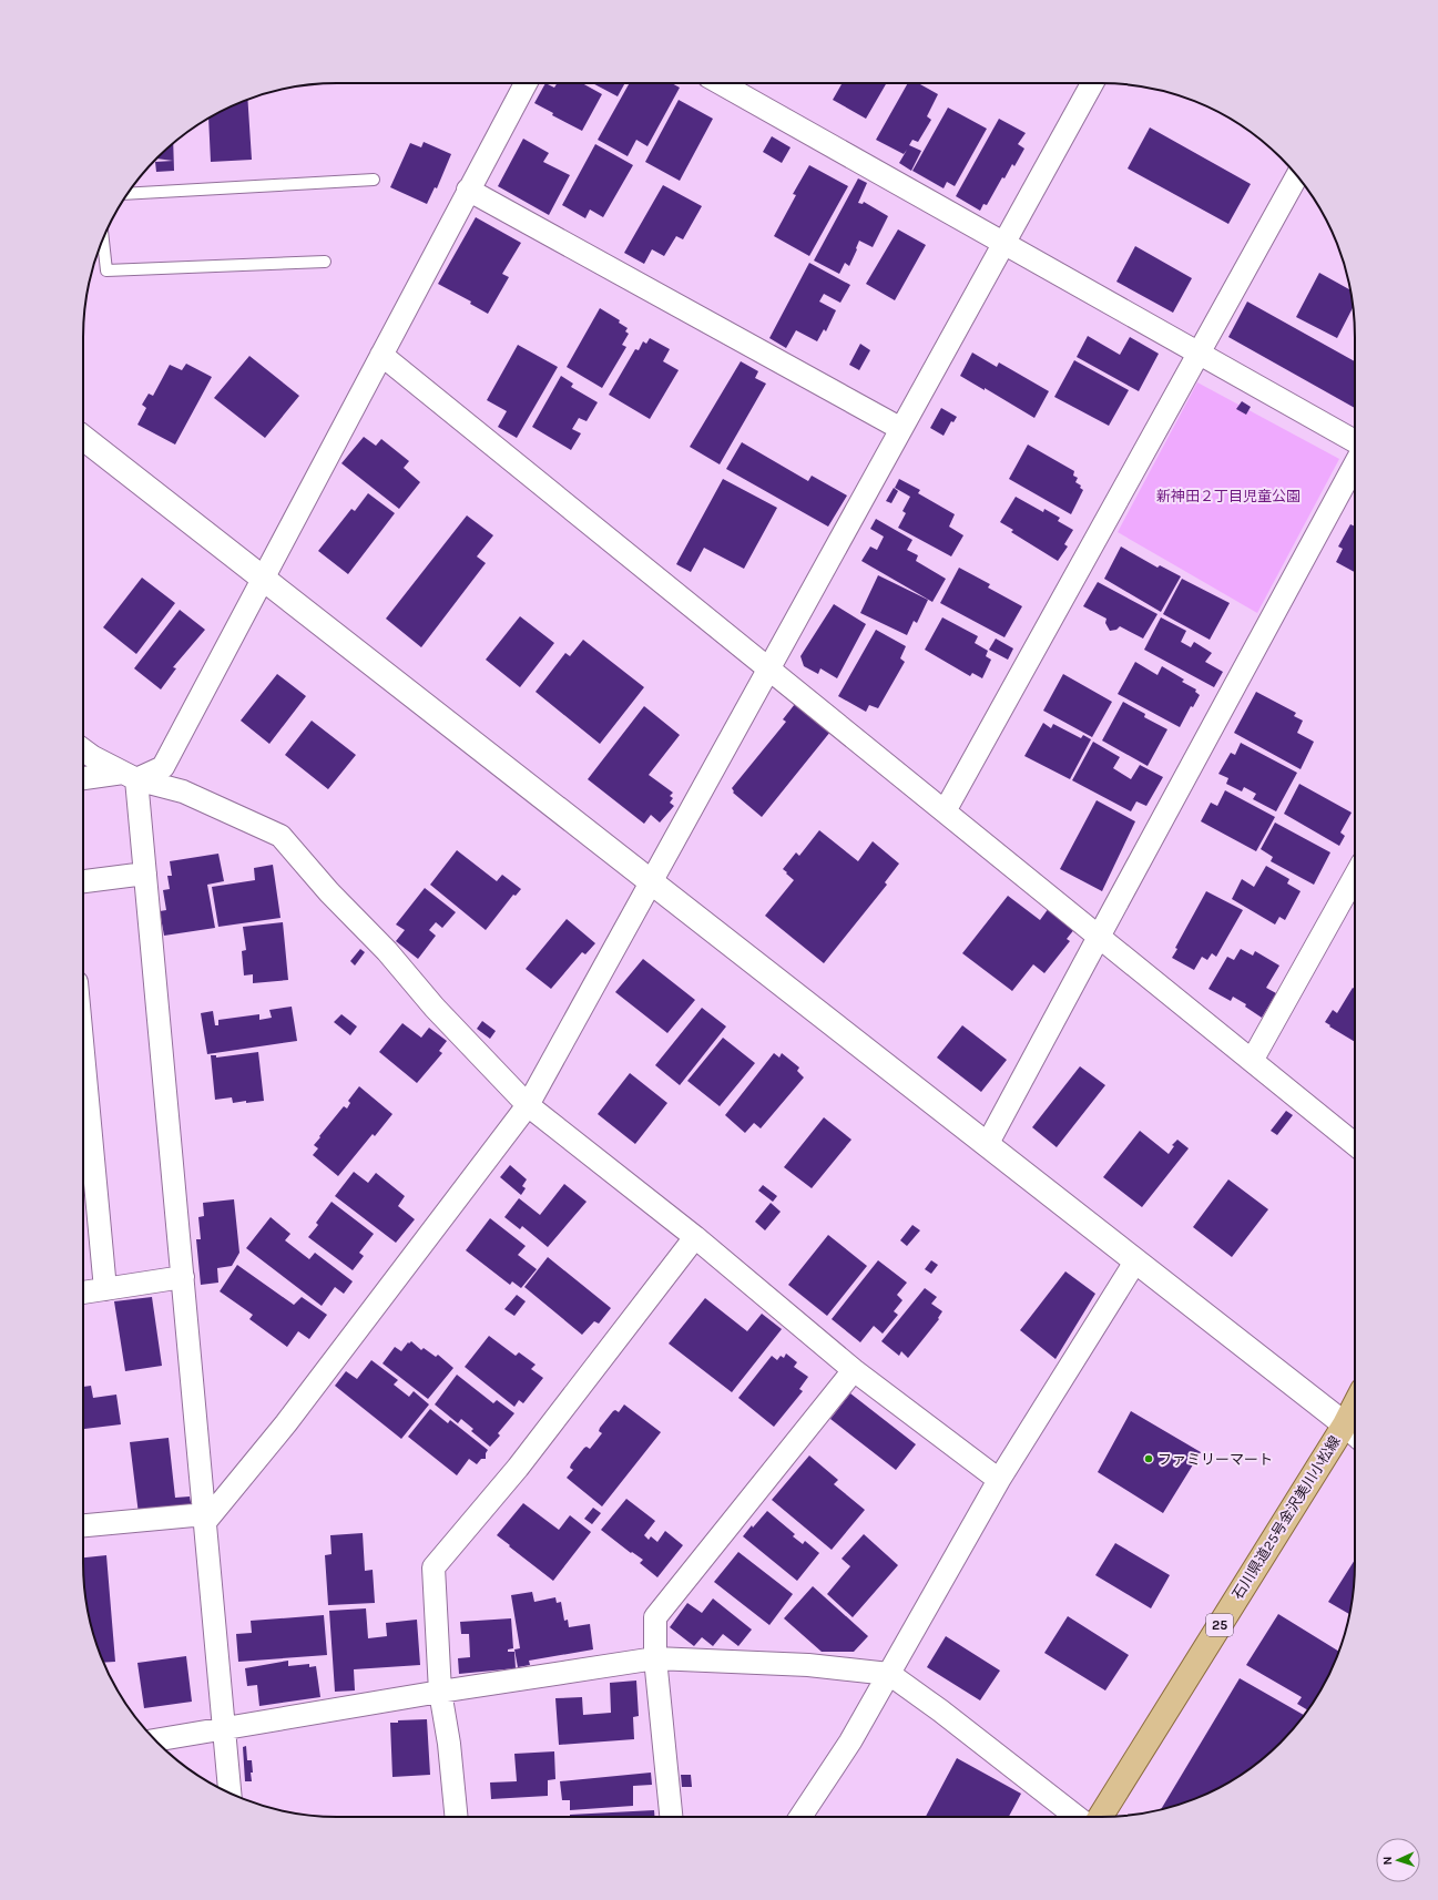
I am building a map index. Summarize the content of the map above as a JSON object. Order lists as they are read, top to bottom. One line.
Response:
{"streets":{"main road":["石川県道25号金沢美川小松線","25"]},"parks":["新神田２丁目児童公園"],"places":["ファミリーマート"],"north":"left"}
